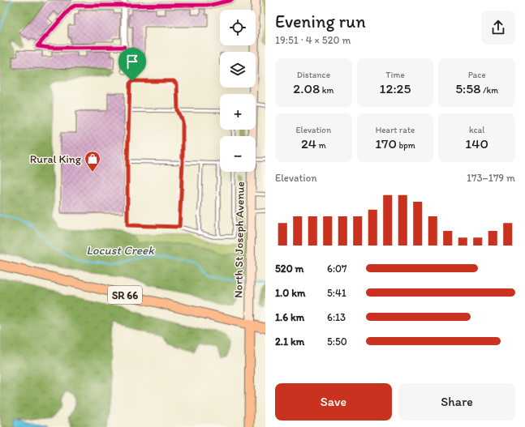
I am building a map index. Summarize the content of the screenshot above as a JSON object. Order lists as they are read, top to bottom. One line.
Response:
{"streets":{"main road":["North St Joseph Avenue","SR 66"]},"crossings":[["North St Joseph Avenue","SR 66"]],"water":["Locust Creek"],"places":{"shop":["Rural King"]},"page":{"heading":["Evening run","19:51 · 4 × 520 m"],"map_buttons":["+","−"],"stats":[["Distance","2.08 km"],["Time","12:25"],["Pace","5:58 /km"],["Elevation","24 m"],["Heart rate","170 bpm"],["kcal","140"]],"chart":["Elevation","173–179 m"],"list":[{"name":"520 m","note":"6:07"},{"name":"1.0 km","note":"5:41"},{"name":"1.6 km","note":"6:13"},{"name":"2.1 km","note":"5:50"}],"buttons":["Save","Share"]}}
